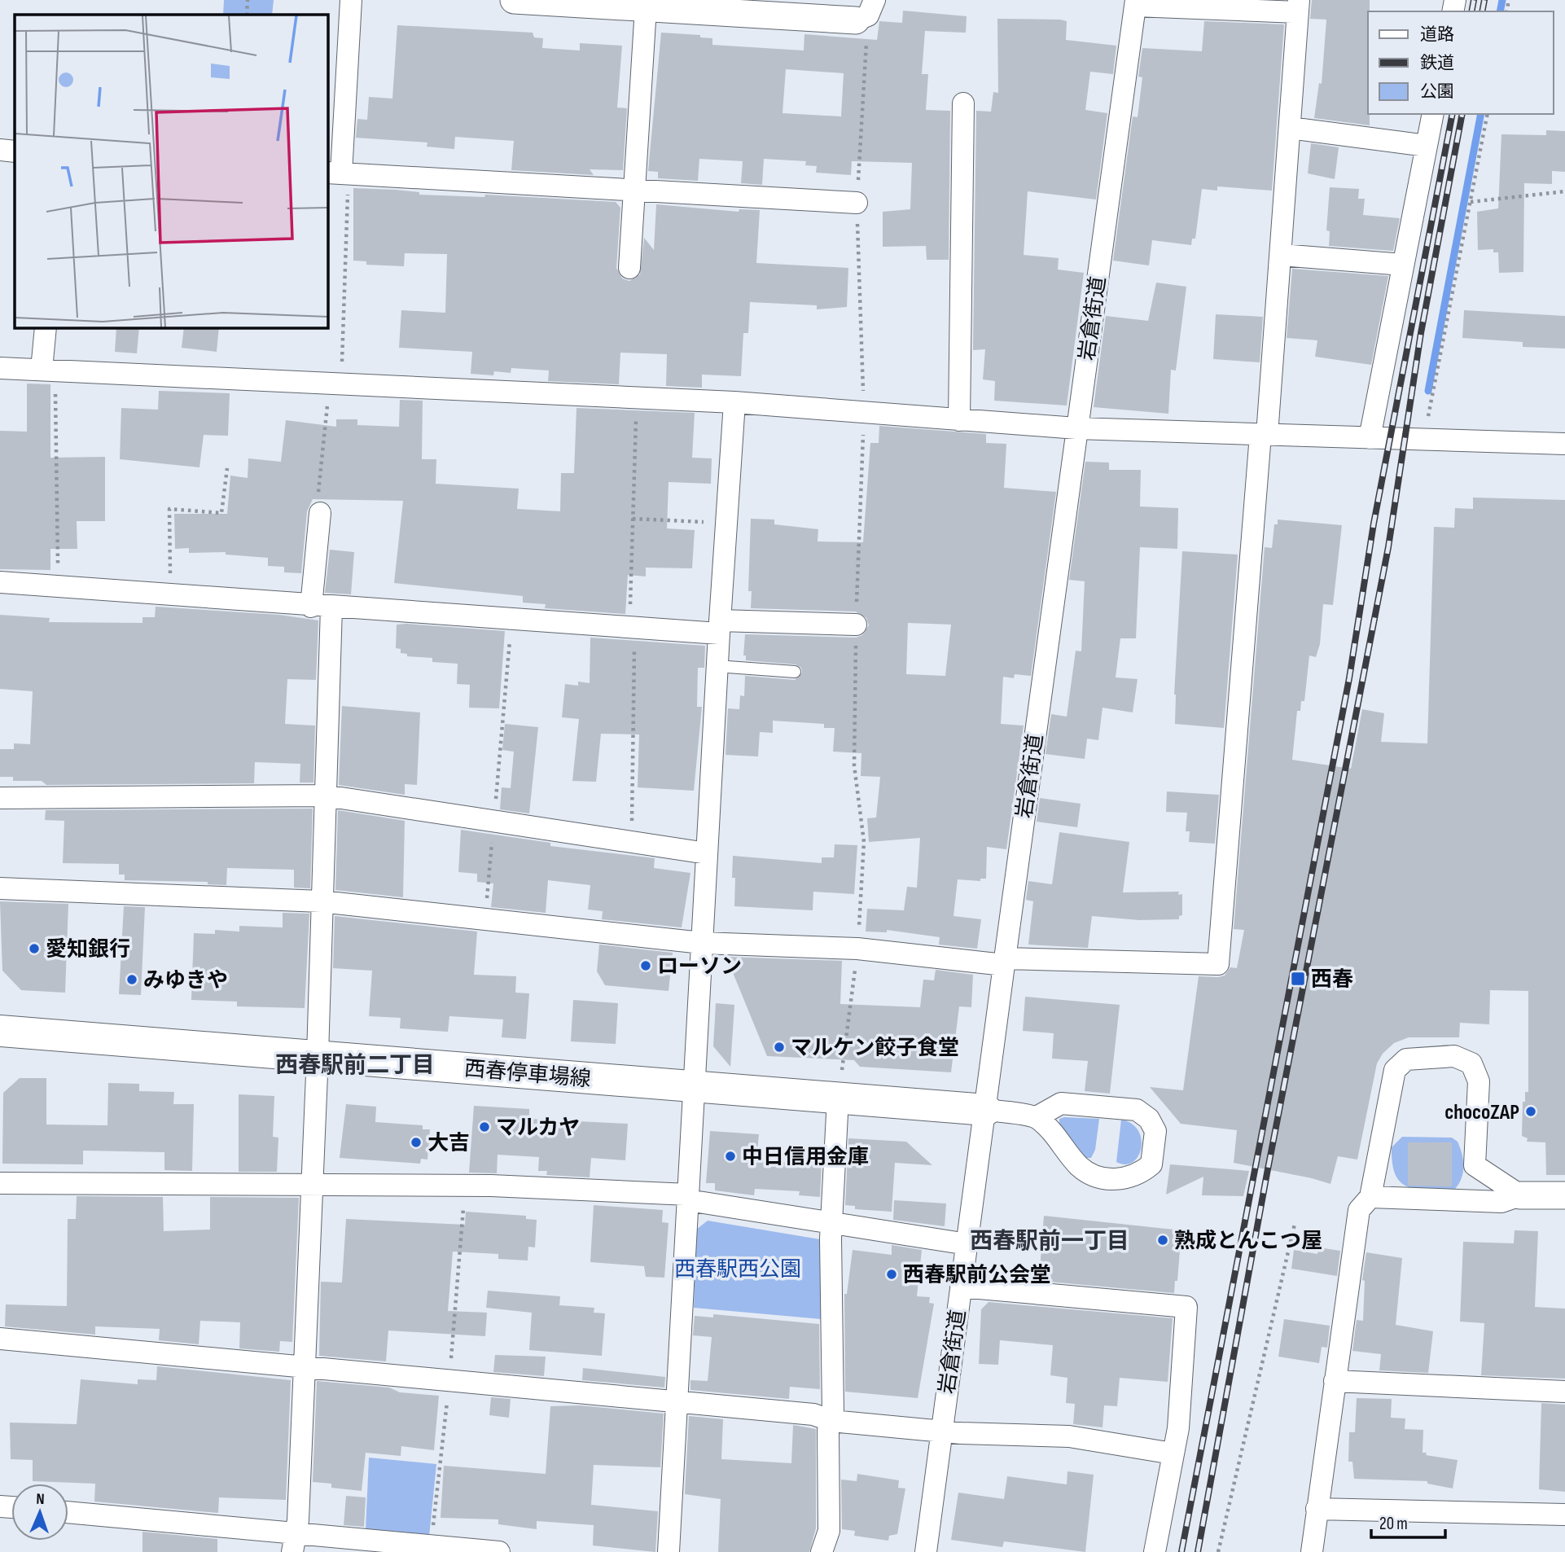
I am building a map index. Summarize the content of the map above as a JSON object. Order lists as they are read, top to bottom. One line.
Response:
{"streets":{"main road":["西春停車場線"],"street":["岩倉街道"]},"crossings":[["岩倉街道","西春停車場線"]],"districts":["西春駅前二丁目","西春駅前一丁目"],"parks":["西春駅西公園"],"places":{"other":["愛知銀行","ローソン","みゆきや","マルケン餃子食堂","chocoZAP","マルカヤ","大吉","中日信用金庫","熟成とんこつ屋","西春駅前公会堂"],"transit":["西春"]},"legend":["道路","鉄道","公園"],"scale_bar":"20 m","north":"top"}
